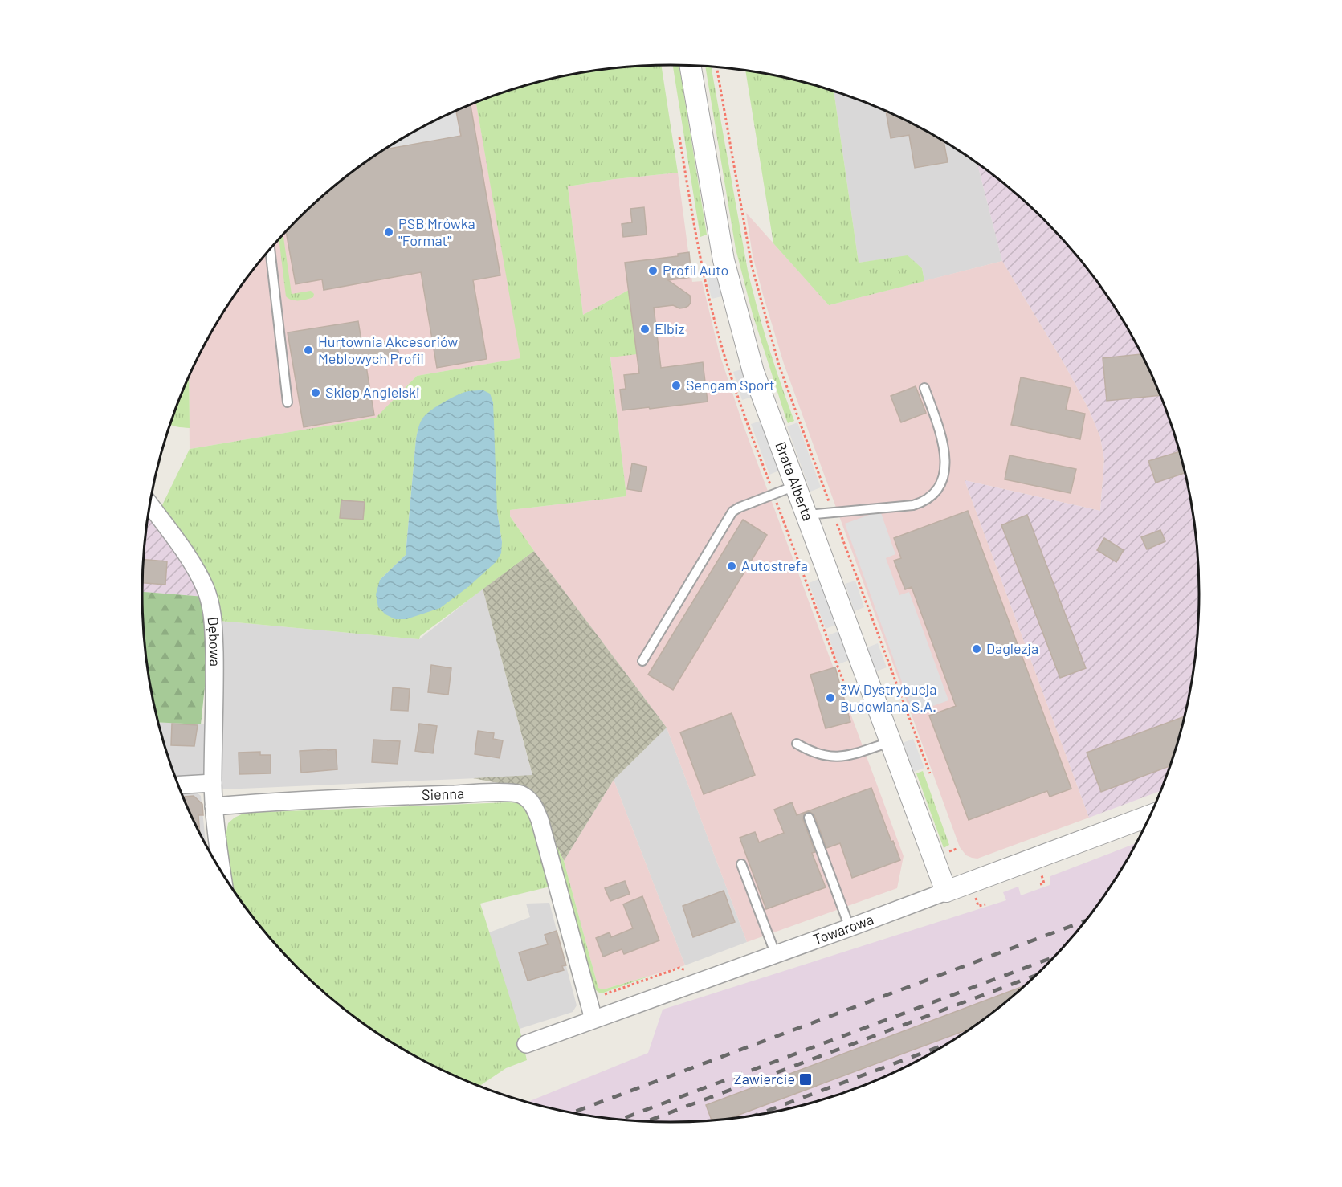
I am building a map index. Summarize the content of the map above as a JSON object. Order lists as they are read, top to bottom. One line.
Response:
{"streets":{"street":["Brata Alberta","Dębowa","Sienna","Towarowa"]},"crossings":[["Brata Alberta","Towarowa"],["Dębowa","Sienna"],["Sienna","Towarowa"]],"places":{"other":["PSB Mrówka \"Format\"","Profil Auto","Elbiz","Hurtownia Akcesoriów Meblowych Profil","Sengam Sport","Sklep Angielski","Autostrefa","Daglezja","3W Dystrybucja Budowlana S.A."],"transit":["Zawiercie"]}}
